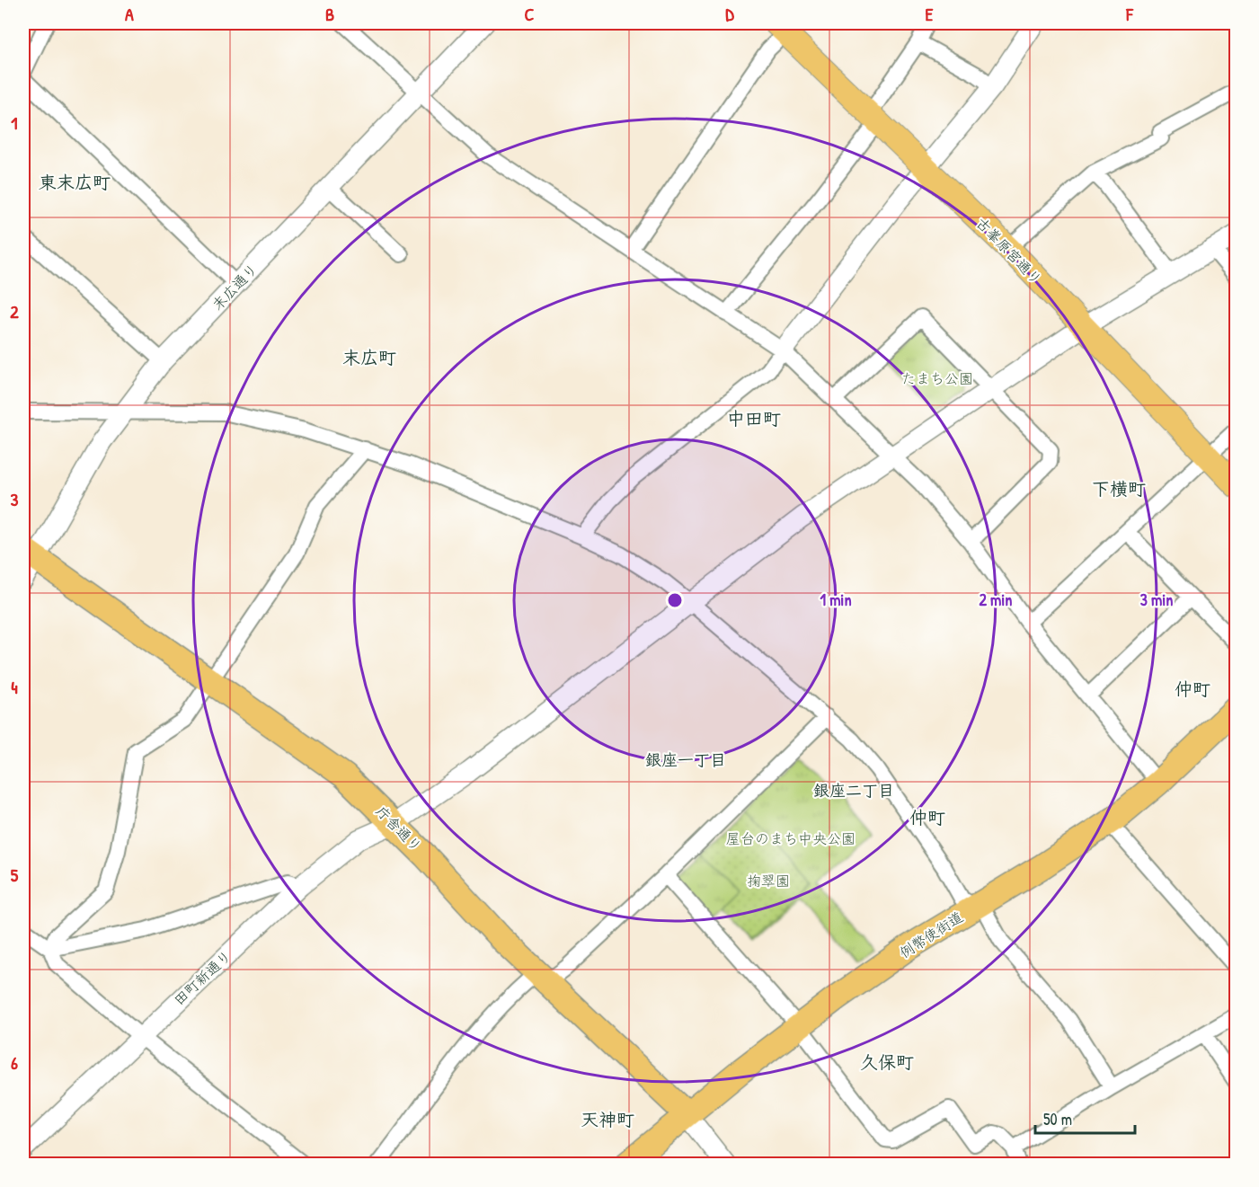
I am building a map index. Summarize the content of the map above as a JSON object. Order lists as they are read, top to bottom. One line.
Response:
{"streets":{"highway":["庁舎通り","例幣使街道"],"main road":["古峯原宮通り"],"street":["末広通り","田町新通り"]},"crossings":[["古峯原宮通り","田町新通り"],["末広通り","庁舎通り"],["庁舎通り","例幣使街道"],["庁舎通り","田町新通り"]],"districts":["東末広町","末広町","中田町","下横町","仲町","銀座一丁目","銀座二丁目","仲町","久保町","天神町"],"parks":["たまち公園","屋台のまち中央公園","掬翠園"],"scale_bar":"50 m","grid":{"columns":["A","B","C","D","E","F"],"rows":["1","2","3","4","5","6"]},"rings":["1 min","2 min","3 min"]}
